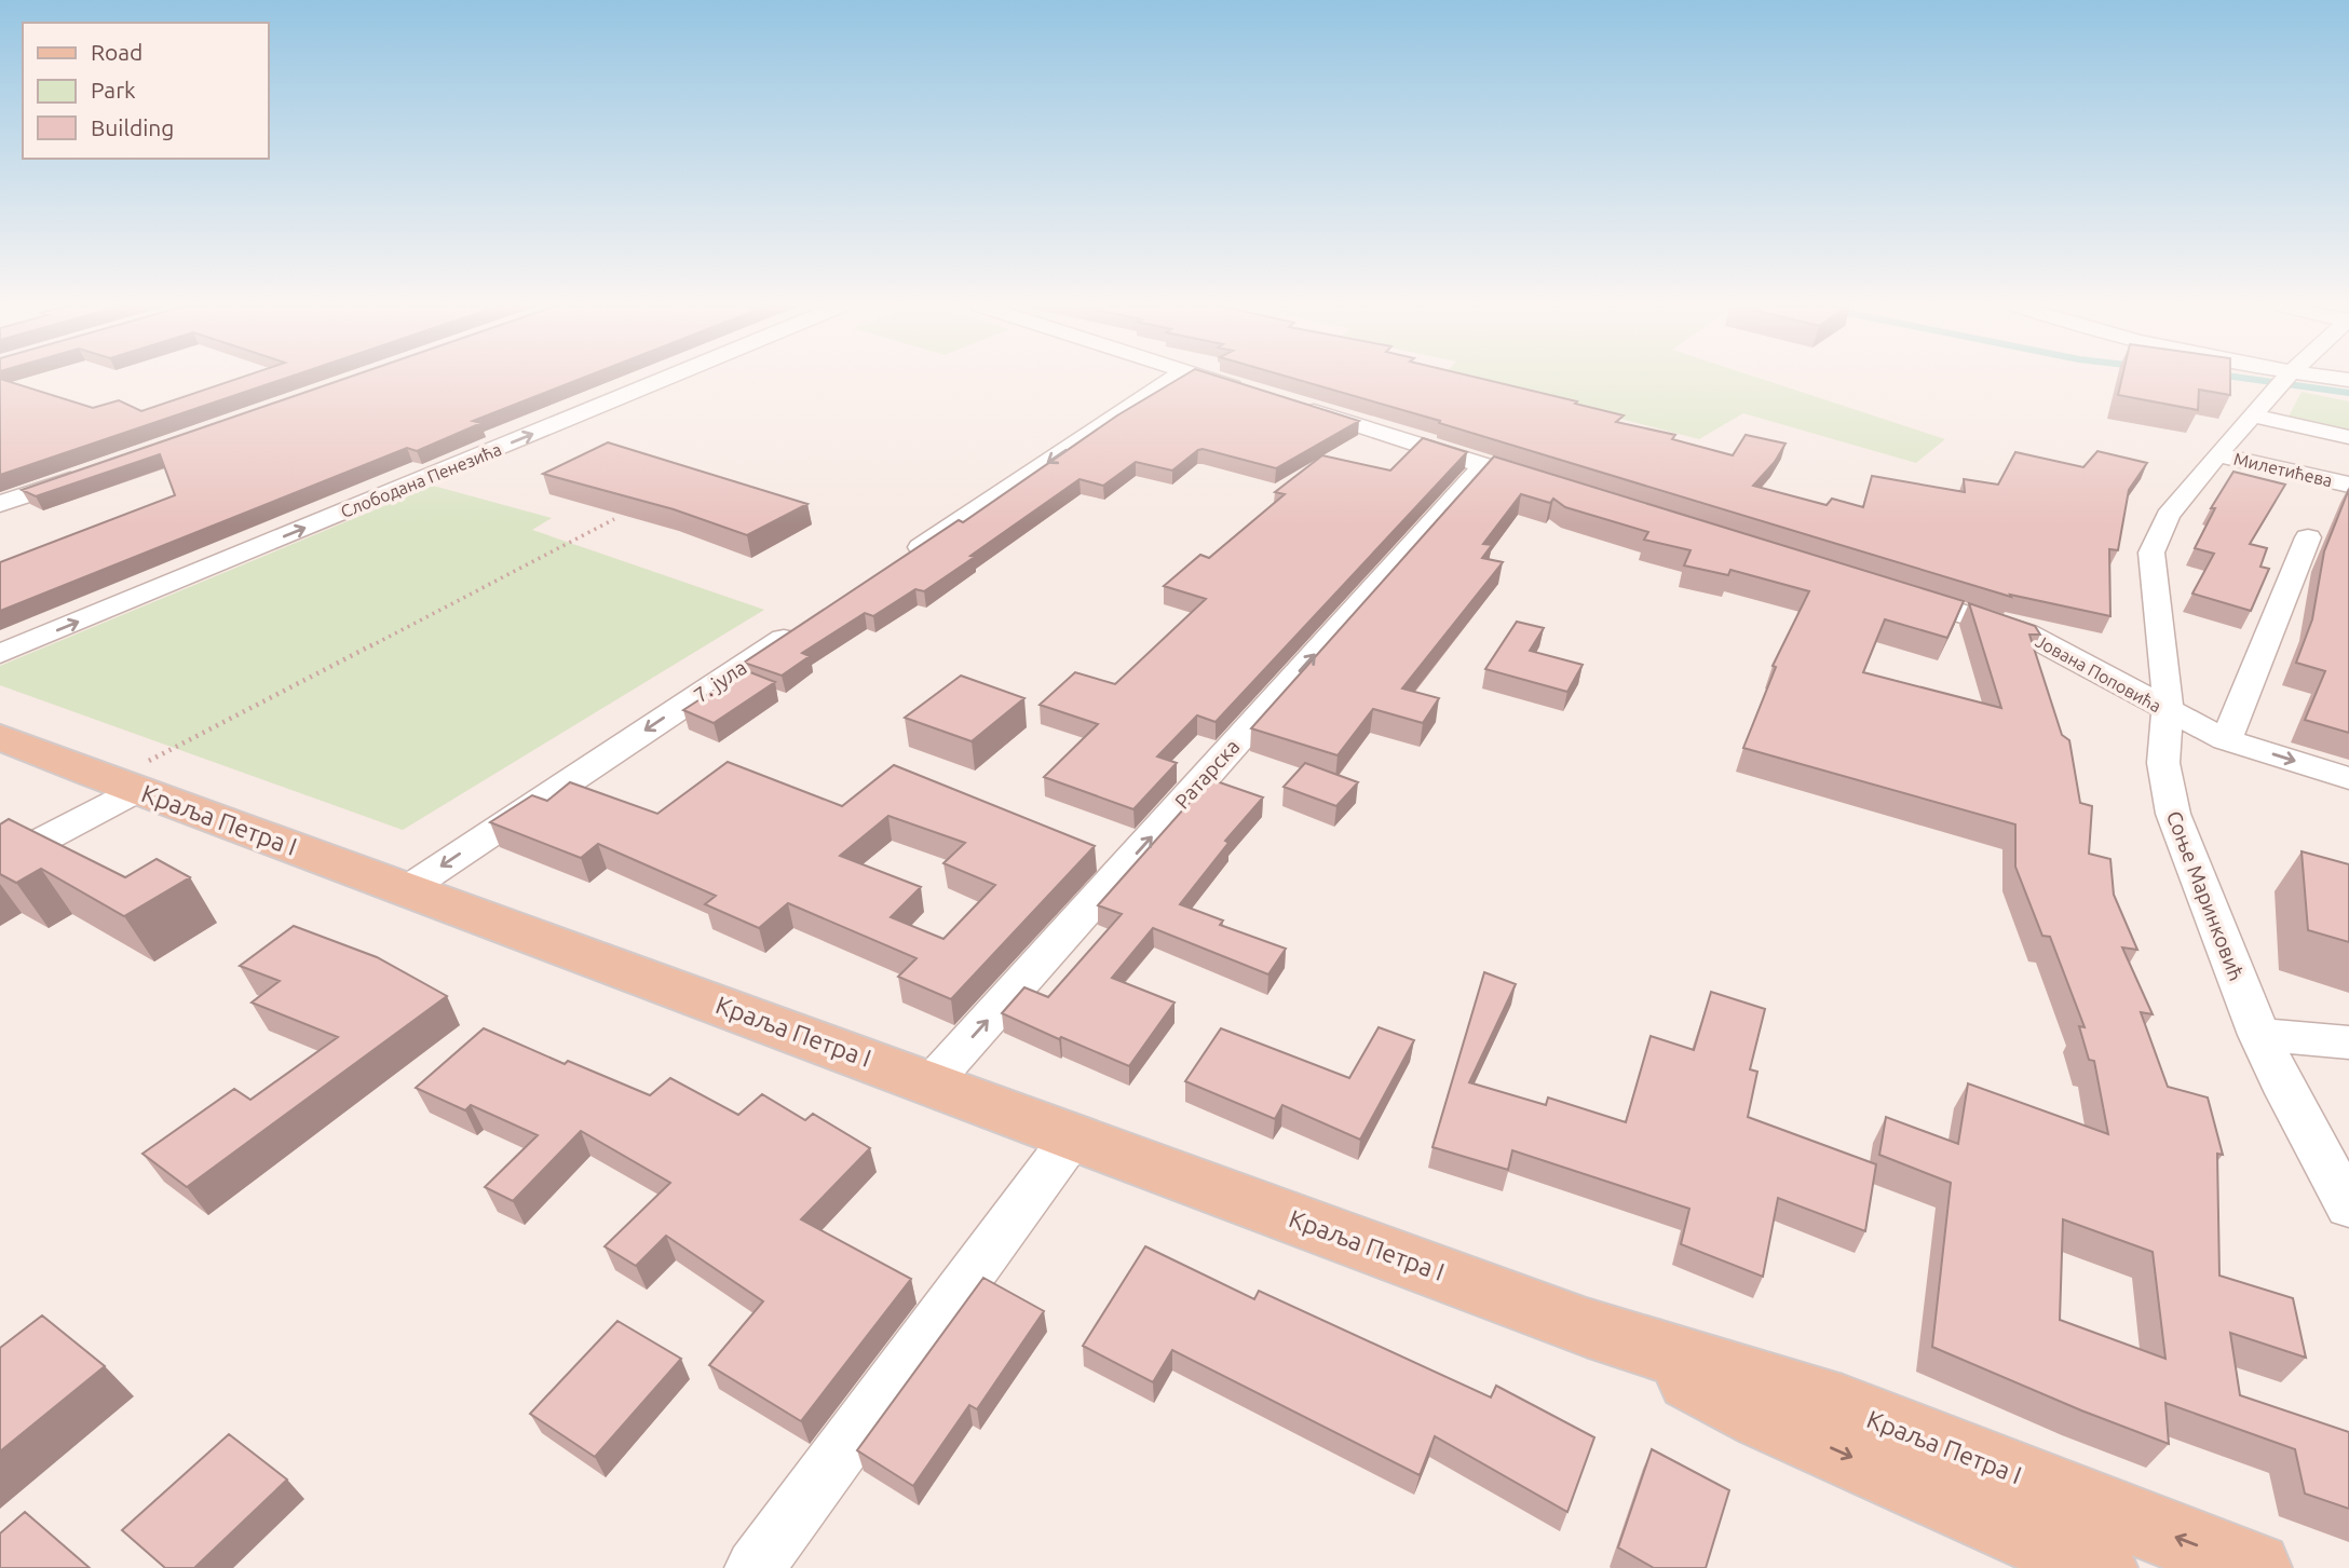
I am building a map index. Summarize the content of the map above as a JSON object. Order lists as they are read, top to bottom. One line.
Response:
{"streets":{"main road":["Краља Петра I"],"street":["Милетићева","Слободана Пенезића","Јована Поповића","7. јула","Ратарска","Соње Маринковић"]},"crossings":[["Милетићева","Соње Маринковић"],["Јована Поповића","Соње Маринковић"],["7. јула","Краља Петра I"],["Ратарска","Краља Петра I"]],"one_way":["Слободана Пенезића","7. јула","Ратарска"],"legend":["Road","Park","Building"]}
